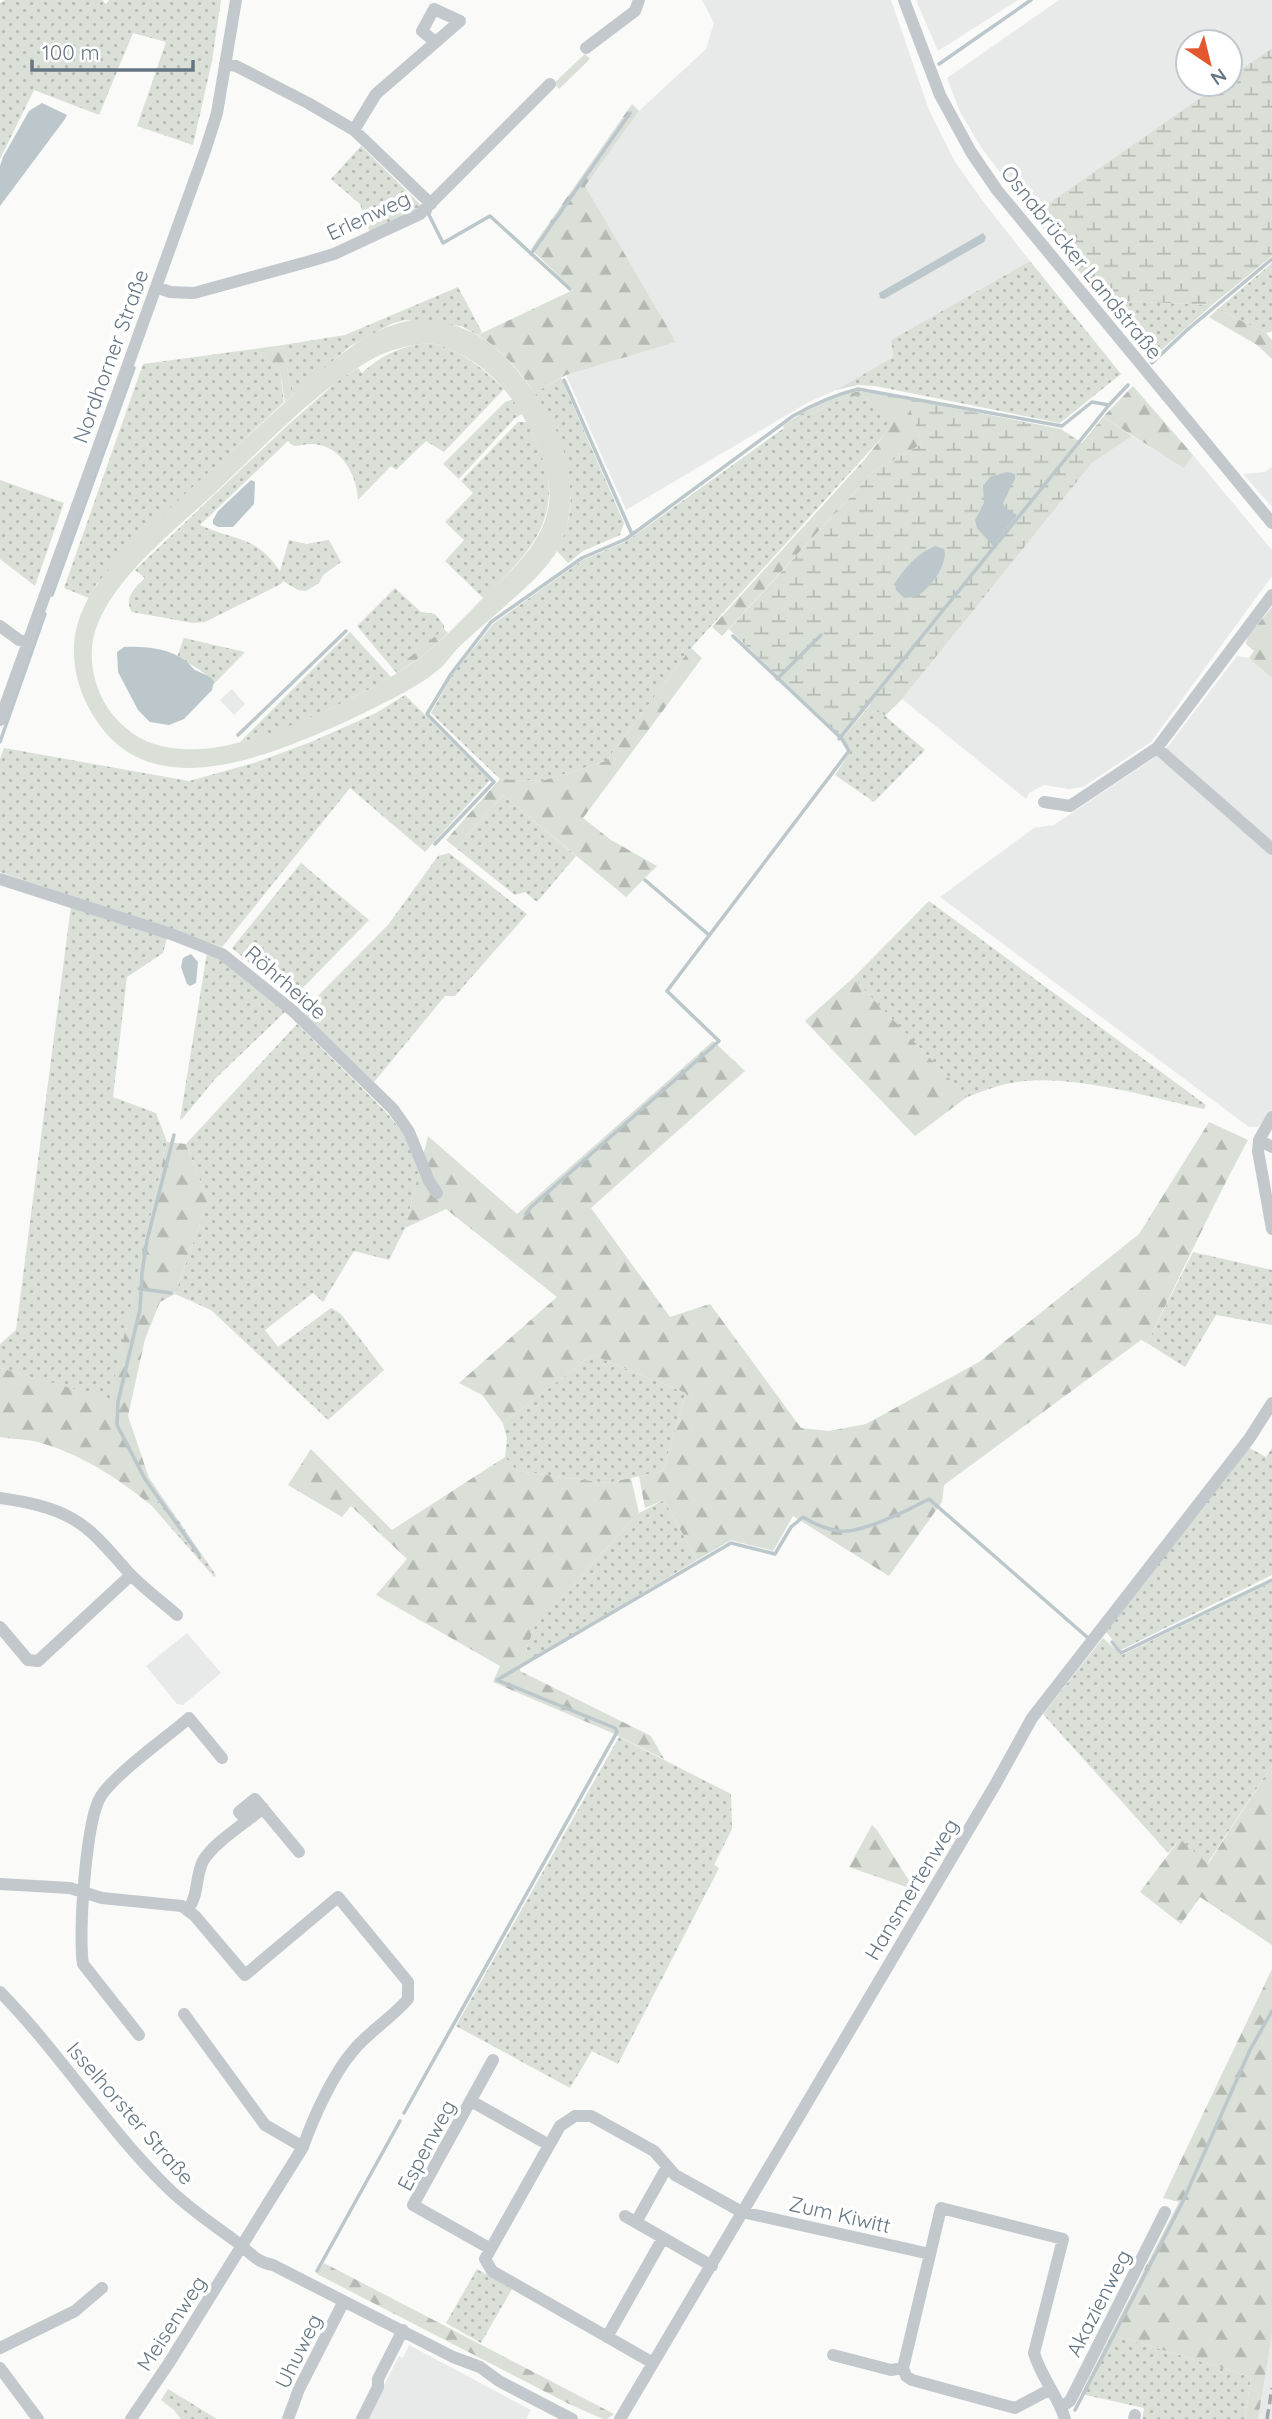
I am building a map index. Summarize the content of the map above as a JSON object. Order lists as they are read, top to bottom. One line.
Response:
{"streets":{"street":["Erlenweg","Osnabrücker Landstraße","Nordhorner Straße","Röhrheide","Hansmertenweg","Isselhorster Straße","Espenweg","Zum Kiwitt","Akazienweg","Meisenweg","Uhuweg"]},"crossings":[["Erlenweg","Nordhorner Straße"],["Hansmertenweg","Zum Kiwitt"],["Isselhorster Straße","Meisenweg"],["Isselhorster Straße","Uhuweg"],["Espenweg","Zum Kiwitt"],["Zum Kiwitt","Akazienweg"]],"scale_bar":"100 m","north":"bottom right"}
